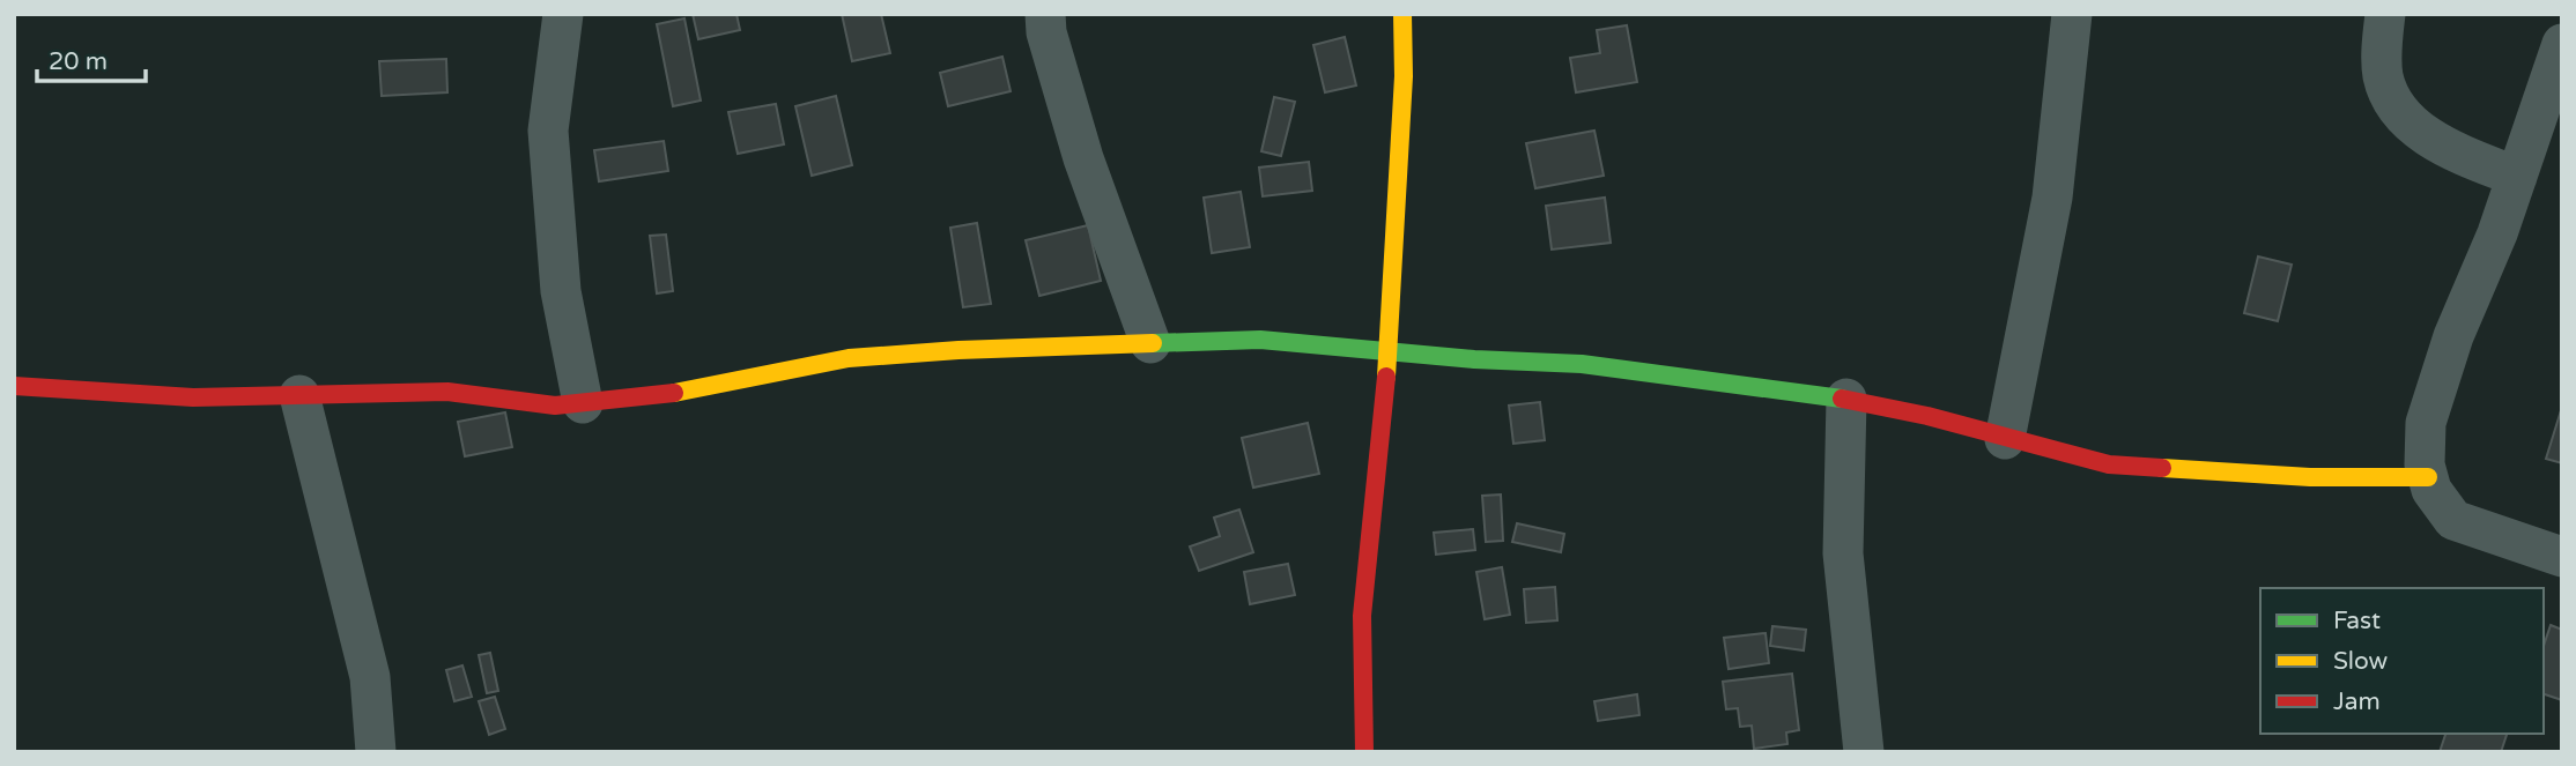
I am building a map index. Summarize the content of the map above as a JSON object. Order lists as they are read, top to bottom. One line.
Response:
{"legend":["Fast","Slow","Jam"],"scale_bar":"20 m"}
